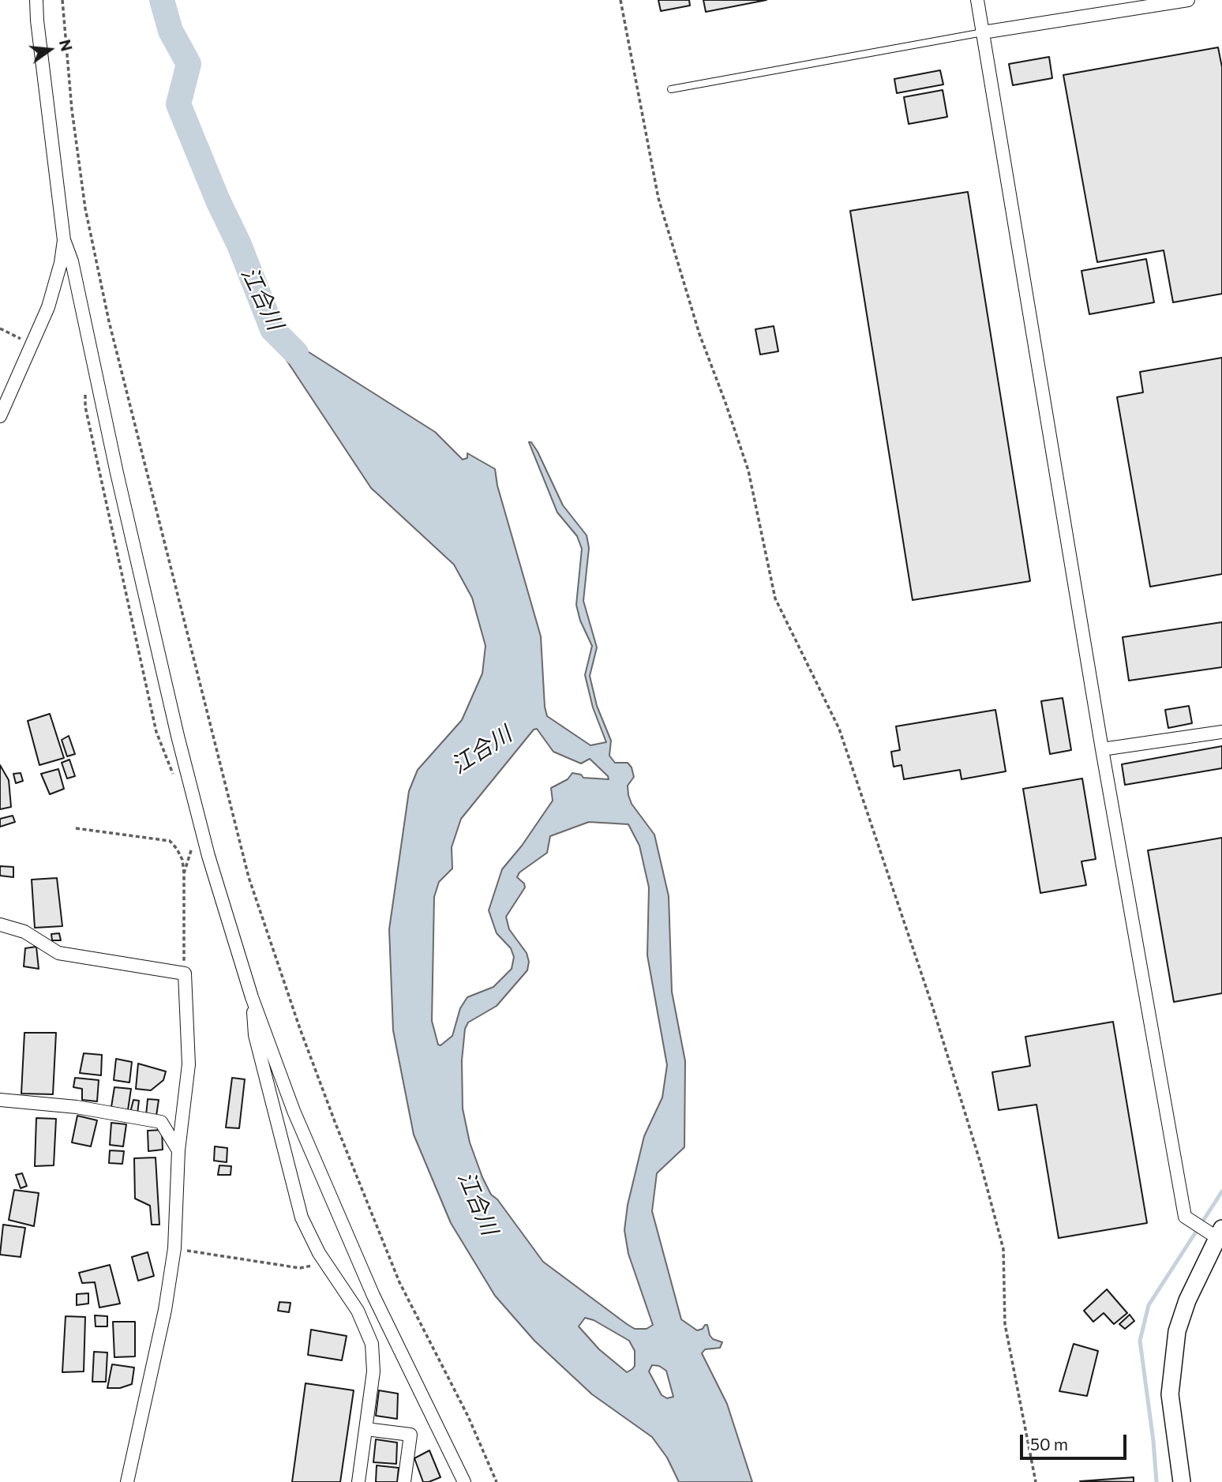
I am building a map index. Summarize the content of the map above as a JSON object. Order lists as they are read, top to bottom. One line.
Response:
{"water":["江合川"],"scale_bar":"50 m","north":"right"}
